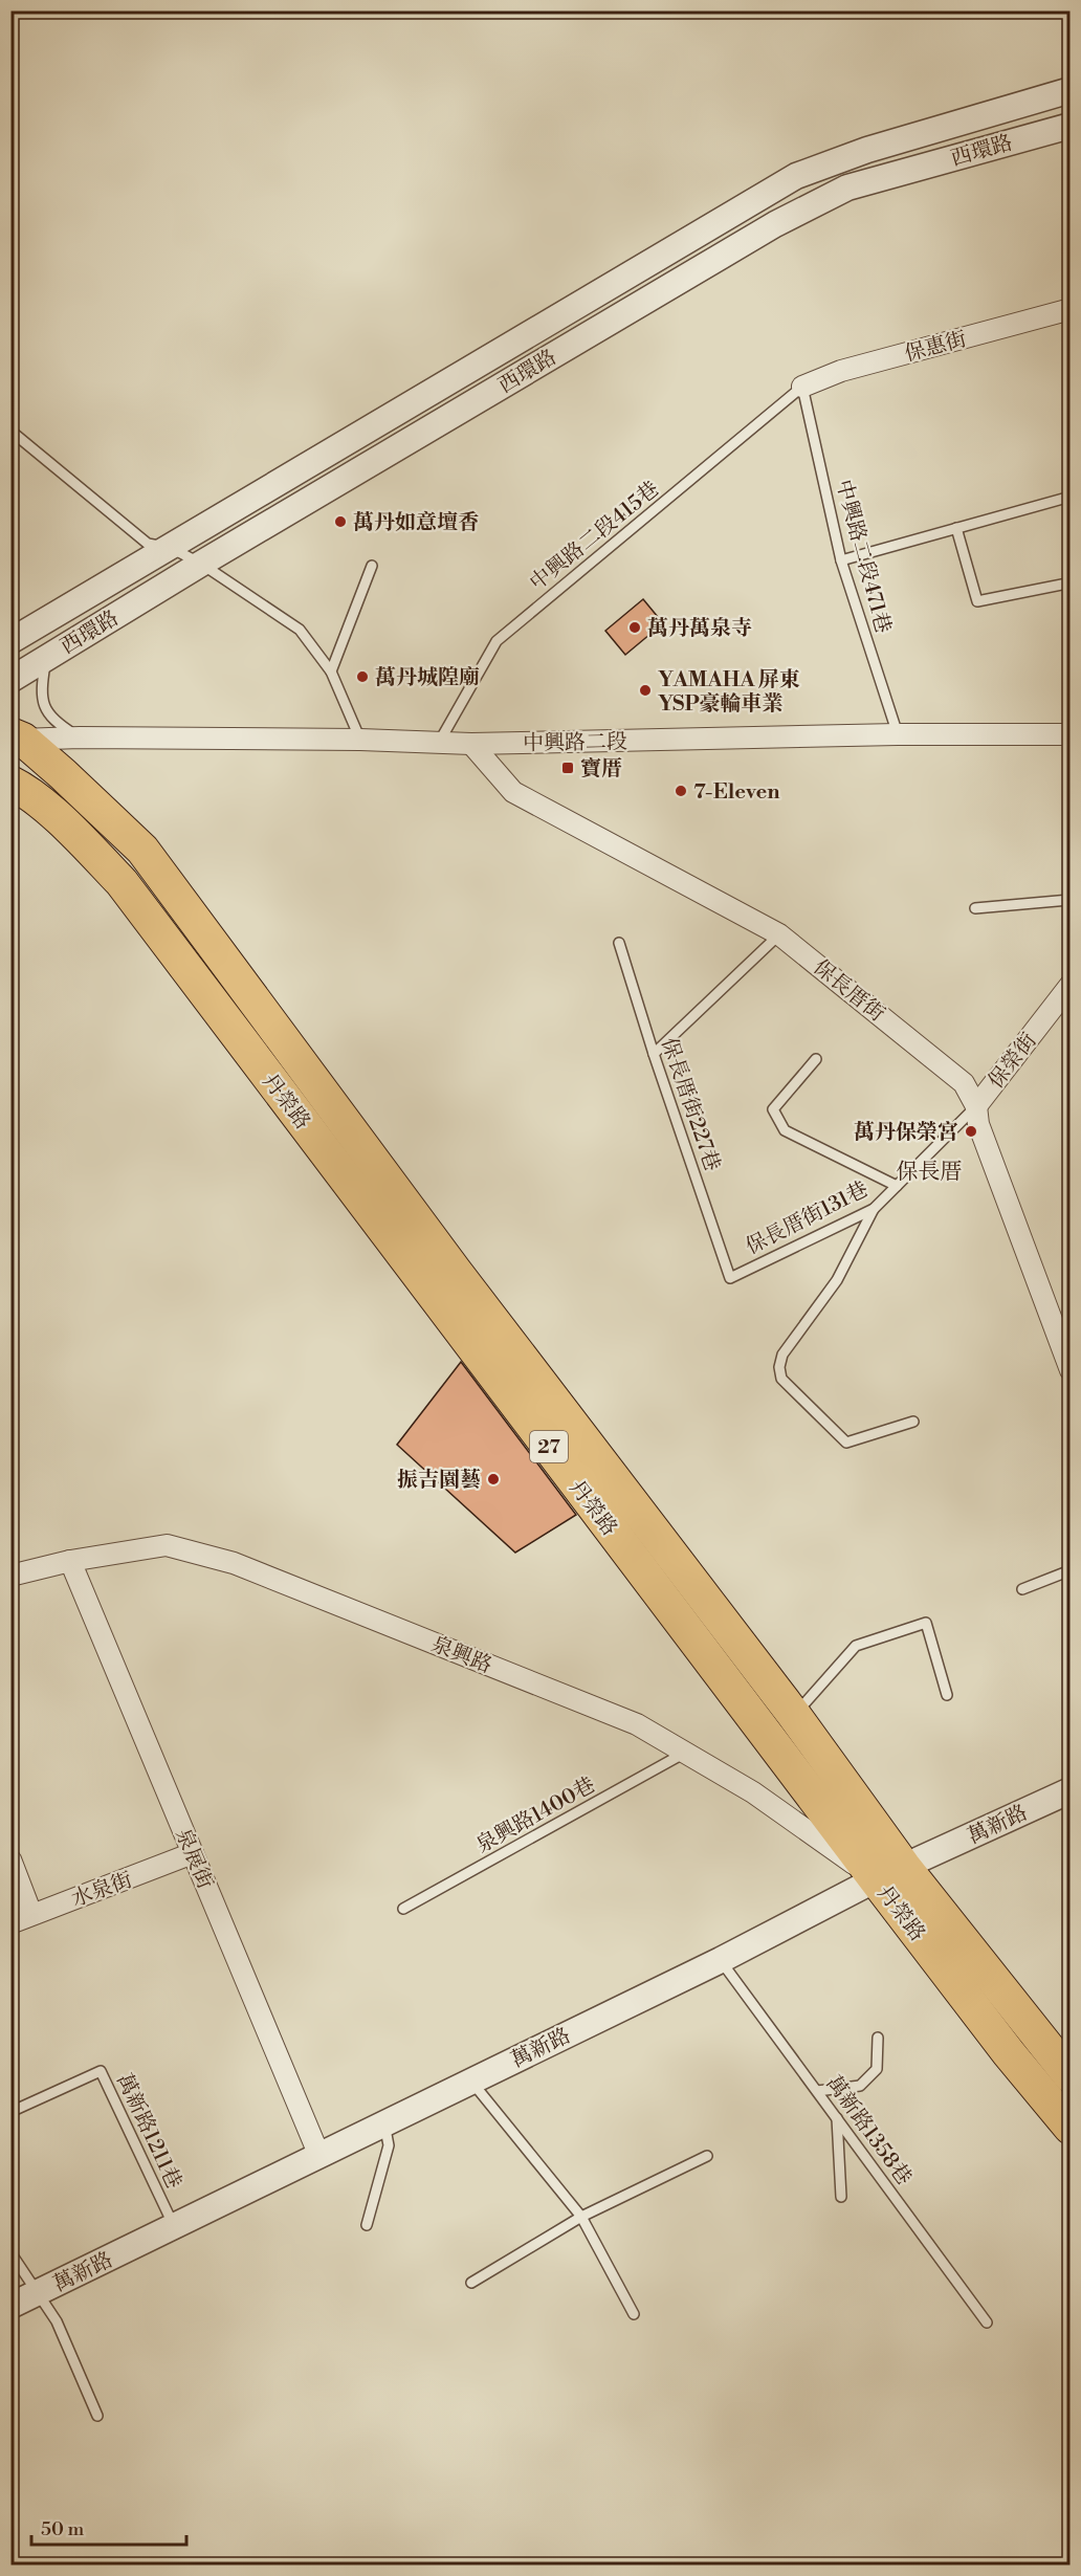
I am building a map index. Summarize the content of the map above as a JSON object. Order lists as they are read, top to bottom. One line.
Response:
{"streets":{"main road":["丹榮路","27"],"street":["西環路","保惠街","中興路二段","保長厝街","保榮街","泉興路","萬新路","泉展街","水泉街"],"lane":["中興路二段415巷","中興路二段471巷","保長厝街227巷","保長厝街131巷","泉興路1400巷","萬新路1358巷","萬新路1211巷"]},"crossings":[["保惠街","中興路二段415巷"],["保惠街","中興路二段471巷"],["中興路二段415巷","中興路二段471巷"],["中興路二段415巷","中興路二段"],["中興路二段471巷","中興路二段"],["中興路二段","保長厝街"],["中興路二段","丹榮路"],["保長厝街","保榮街"],["保長厝街","保長厝街131巷"],["保榮街","保長厝街131巷"],["丹榮路","泉興路"],["丹榮路","萬新路"],["保長厝街227巷","保長厝街131巷"],["泉興路","泉興路1400巷"],["泉興路","萬新路"],["泉興路","泉展街"],["萬新路","泉展街"],["萬新路","萬新路1358巷"],["萬新路","萬新路1211巷"],["泉展街","水泉街"]],"districts":["保長厝"],"places":{"other":["萬丹如意壇香","萬丹萬泉寺","萬丹城隍廟","YAMAHA 屏東 YSP豪輪車業","7-Eleven","萬丹保榮宮","振吉園藝"],"transit":["寶厝"]},"scale_bar":"50 m"}
